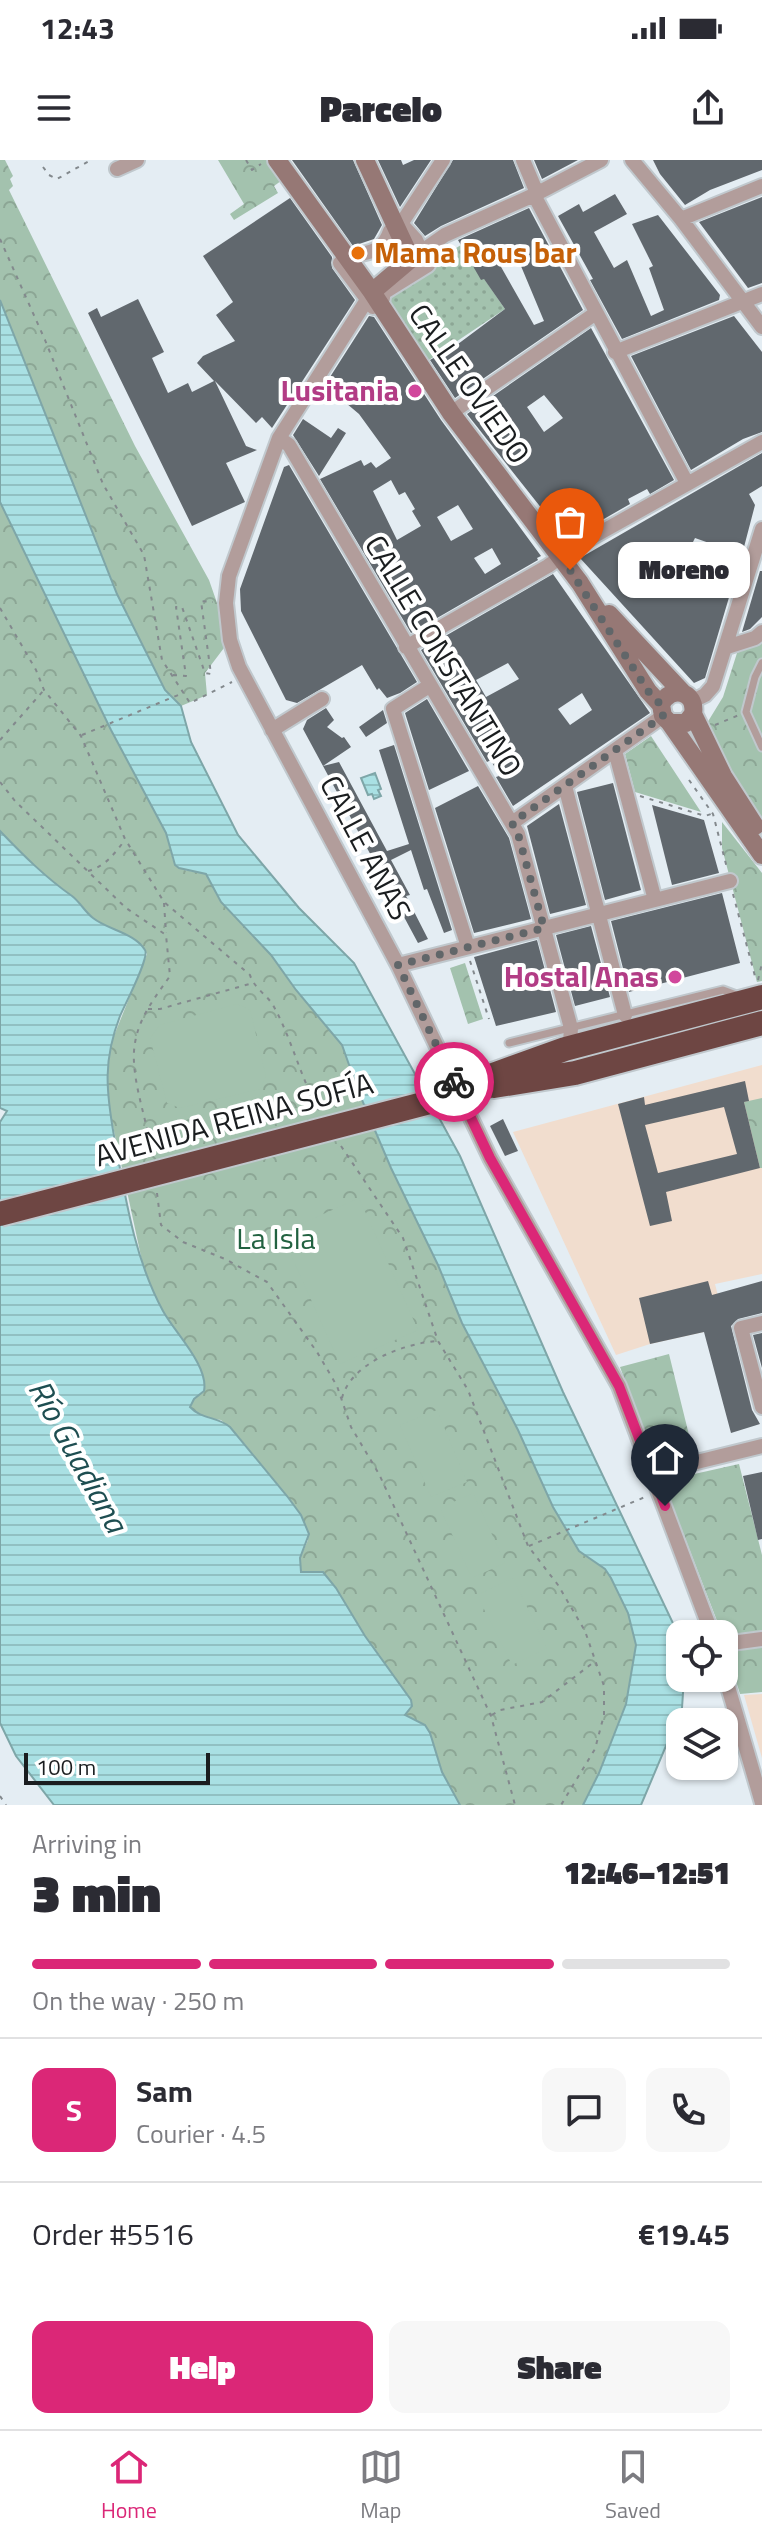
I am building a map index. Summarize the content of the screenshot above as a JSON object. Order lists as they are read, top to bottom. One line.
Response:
{"streets":{"highway":["AVENIDA REINA SOFÍA"],"main road":["CALLE OVIEDO"],"street":["CALLE CONSTANTINO","CALLE ANAS"]},"crossings":[["CALLE OVIEDO","CALLE ANAS"],["CALLE CONSTANTINO","CALLE ANAS"]],"water":["Río Guadiana"],"parks":["La Isla"],"places":["Mama Rous bar","Lusitania","Moreno","Hostal Anas"],"scale_bar":"100 m","page":{"status":"12:43","header":"Parcelo","bubble":"Moreno","scale":"100 m","heading":["3 min","Arriving in","12:46–12:51"],"panel":["Sam","Courier · 4.5","Order #5516","€19.45"],"bar":"On the way · 250 m","round":"S","buttons":["Help","Share"],"tabs":["Home","Map","Saved"]}}
